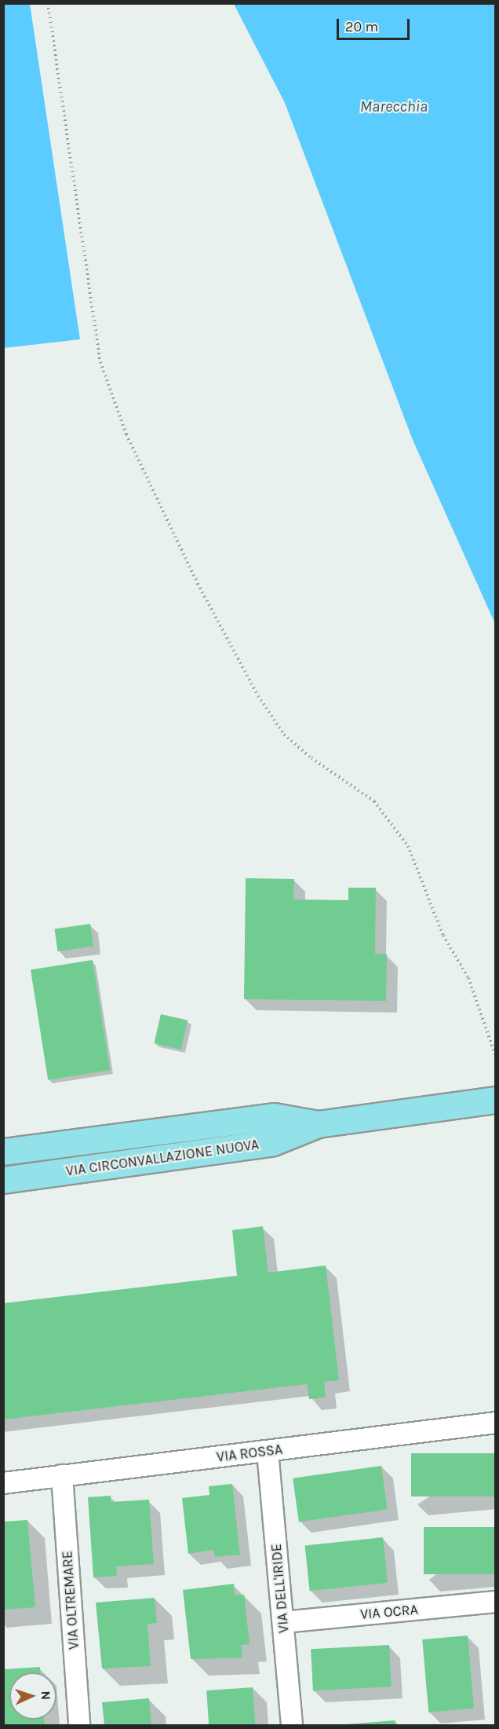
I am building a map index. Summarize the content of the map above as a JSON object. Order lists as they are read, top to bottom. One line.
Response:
{"streets":{"main road":["VIA CIRCONVALLAZIONE NUOVA"],"street":["VIA ROSSA","VIA DELL'IRIDE","VIA OLTREMARE","VIA OCRA"]},"crossings":[["VIA ROSSA","VIA DELL'IRIDE"],["VIA ROSSA","VIA OLTREMARE"],["VIA DELL'IRIDE","VIA OCRA"]],"water":["Marecchia"],"scale_bar":"20 m","north":"right"}
